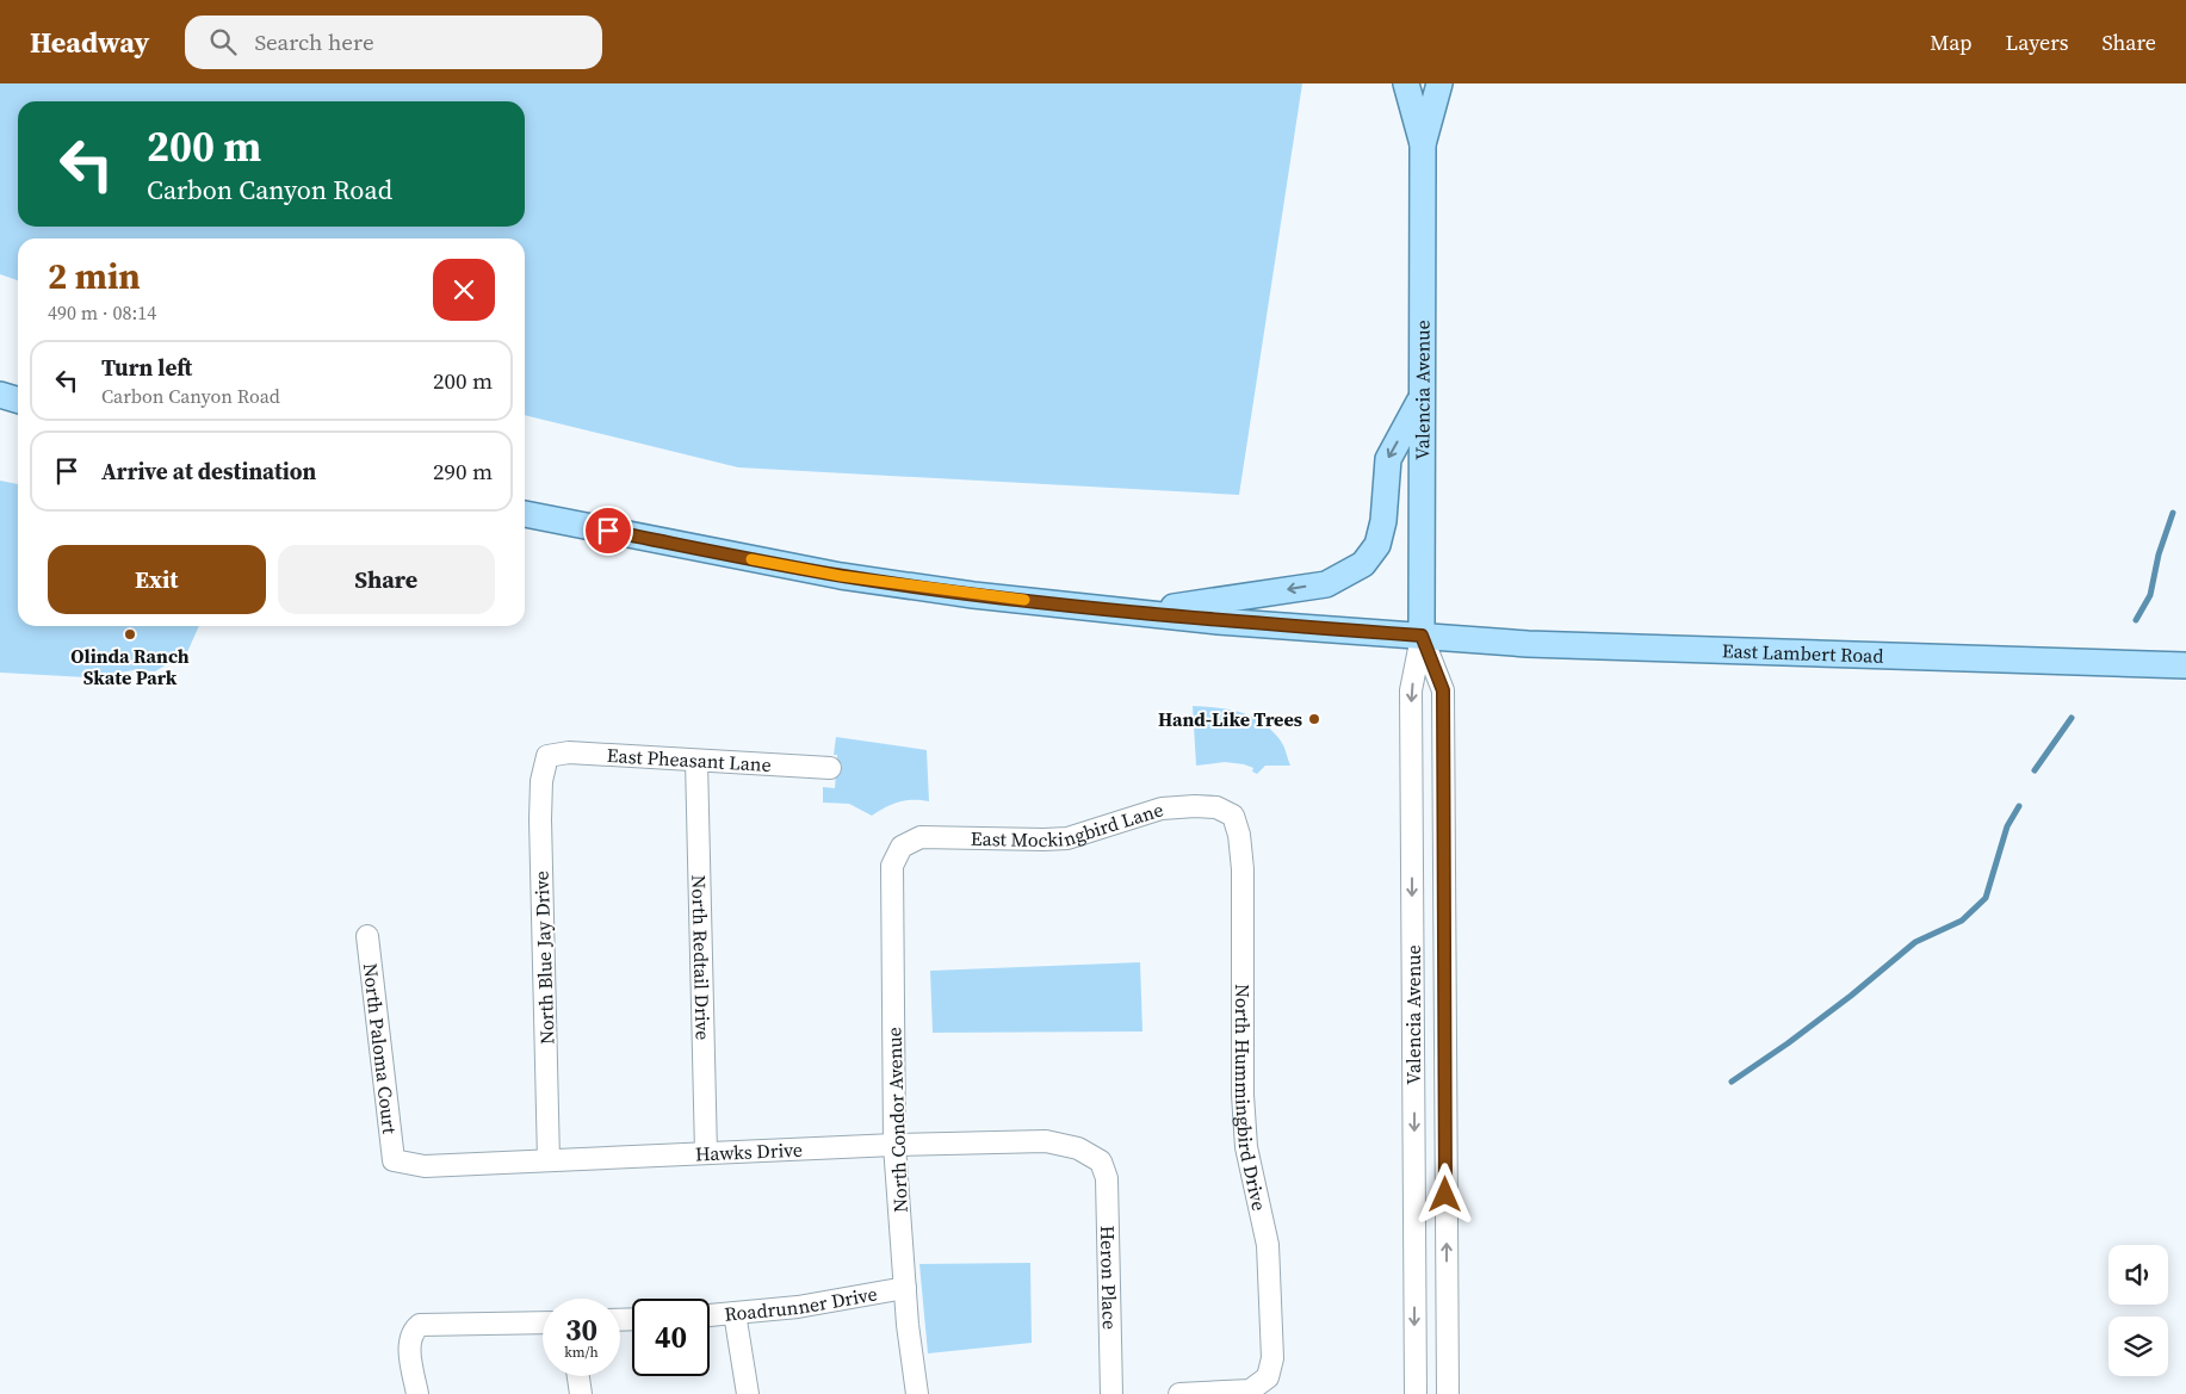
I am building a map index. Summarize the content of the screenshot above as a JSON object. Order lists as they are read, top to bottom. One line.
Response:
{"streets":{"main road":["Valencia Avenue","East Lambert Road"],"street":["East Pheasant Lane","East Mockingbird Lane","North Blue Jay Drive","North Redtail Drive","North Paloma Court","North Hummingbird Drive","North Condor Avenue","Hawks Drive","Heron Place","Roadrunner Drive"]},"crossings":[["Valencia Avenue","East Lambert Road"],["East Pheasant Lane","North Blue Jay Drive"],["East Pheasant Lane","North Redtail Drive"],["East Mockingbird Lane","North Hummingbird Drive"],["East Mockingbird Lane","North Condor Avenue"],["North Blue Jay Drive","Hawks Drive"],["North Redtail Drive","Hawks Drive"],["North Paloma Court","Hawks Drive"],["North Condor Avenue","Hawks Drive"],["North Condor Avenue","Roadrunner Drive"],["Hawks Drive","Heron Place"]],"places":["Olinda Ranch Skate Park","Hand-Like Trees"],"page":{"header":"Headway","search":"Search here","nav":["Map","Layers","Share"],"turn":["200 m","Carbon Canyon Road"],"heading":["2 min","490 m · 08:14"],"list":[{"name":"Turn left","note":"Carbon Canyon Road","value":"200 m"},{"name":"Arrive at destination","value":"290 m"}],"buttons":["Exit","Share"],"speed":"30 km/h","limit":"40"}}
